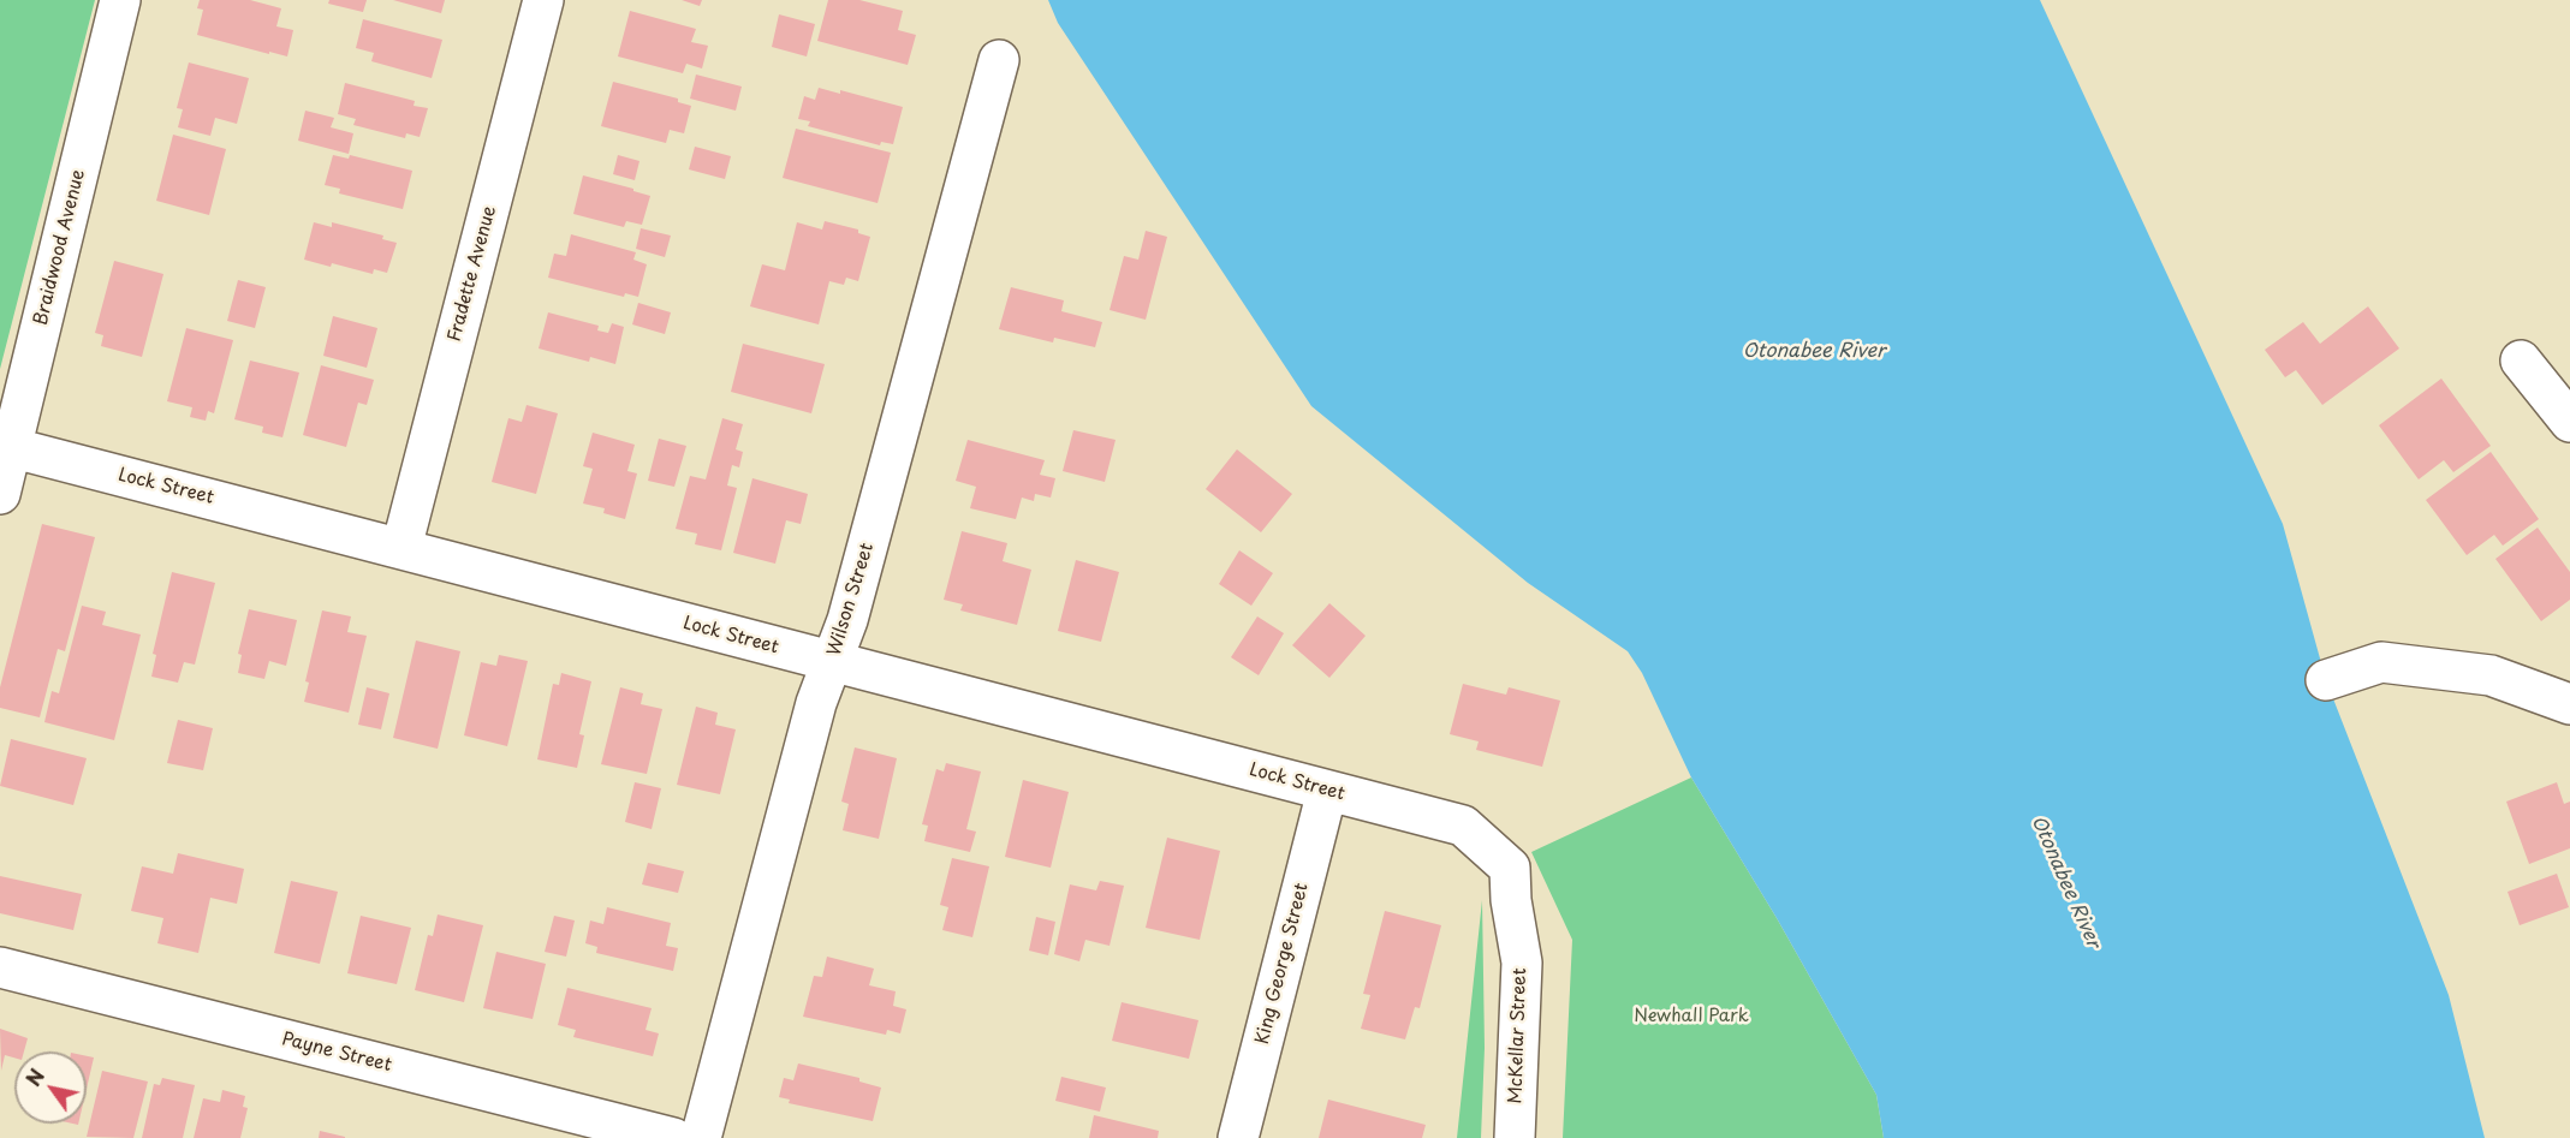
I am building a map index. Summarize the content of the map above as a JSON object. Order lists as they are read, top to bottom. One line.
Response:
{"streets":{"street":["Braidwood Avenue","Fradette Avenue","Lock Street","Wilson Street","King George Street","McKellar Street","Payne Street"]},"crossings":[["Braidwood Avenue","Lock Street"],["Fradette Avenue","Lock Street"],["Lock Street","Wilson Street"],["Lock Street","King George Street"],["Lock Street","McKellar Street"]],"water":["Otonabee River"],"parks":["Newhall Park"],"north":"top left"}
